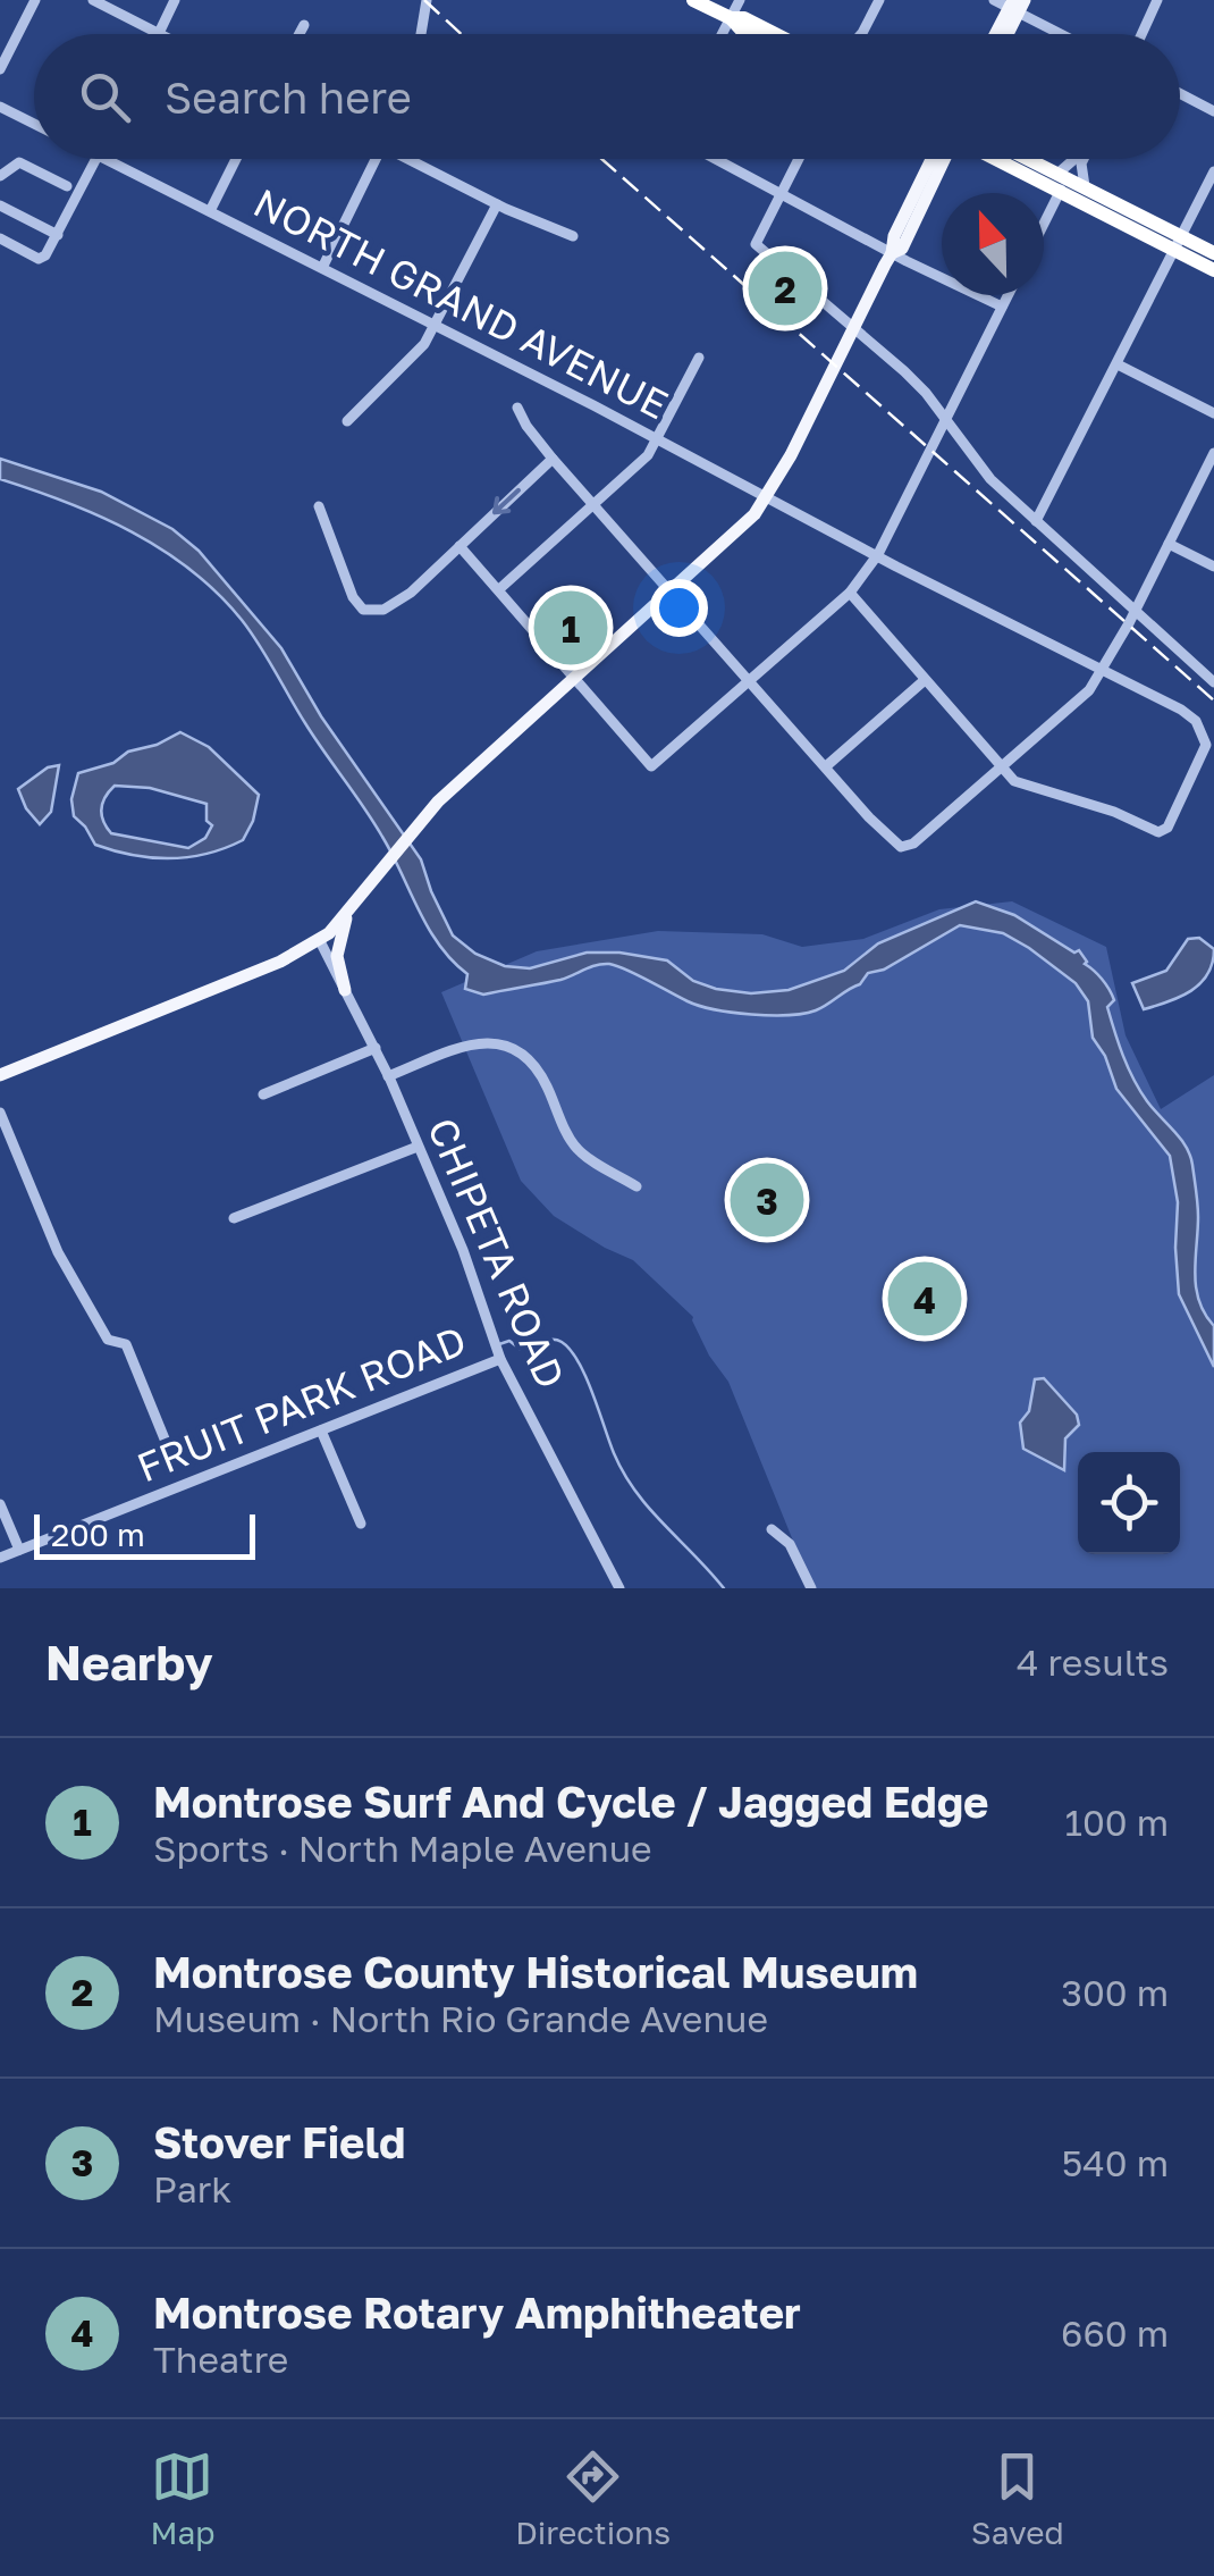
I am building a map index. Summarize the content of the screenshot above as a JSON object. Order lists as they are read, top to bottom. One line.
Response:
{"streets":{"street":["NORTH GRAND AVENUE","CHIPETA ROAD","FRUIT PARK ROAD"]},"crossings":[["CHIPETA ROAD","FRUIT PARK ROAD"]],"scale_bar":"200 m","north":"top","page":{"search":"Search here","pins":["2","1","3","4"],"scale":"200 m","heading":["Nearby","4 results"],"list":[{"mark":"1","name":"Montrose Surf And Cycle / Jagged Edge","note":"Sports · North Maple Avenue","value":"100 m"},{"mark":"2","name":"Montrose County Historical Museum","note":"Museum · North Rio Grande Avenue","value":"300 m"},{"mark":"3","name":"Stover Field","note":"Park","value":"540 m"},{"mark":"4","name":"Montrose Rotary Amphitheater","note":"Theatre","value":"660 m"}],"nav":["Map","Directions","Saved"]}}
